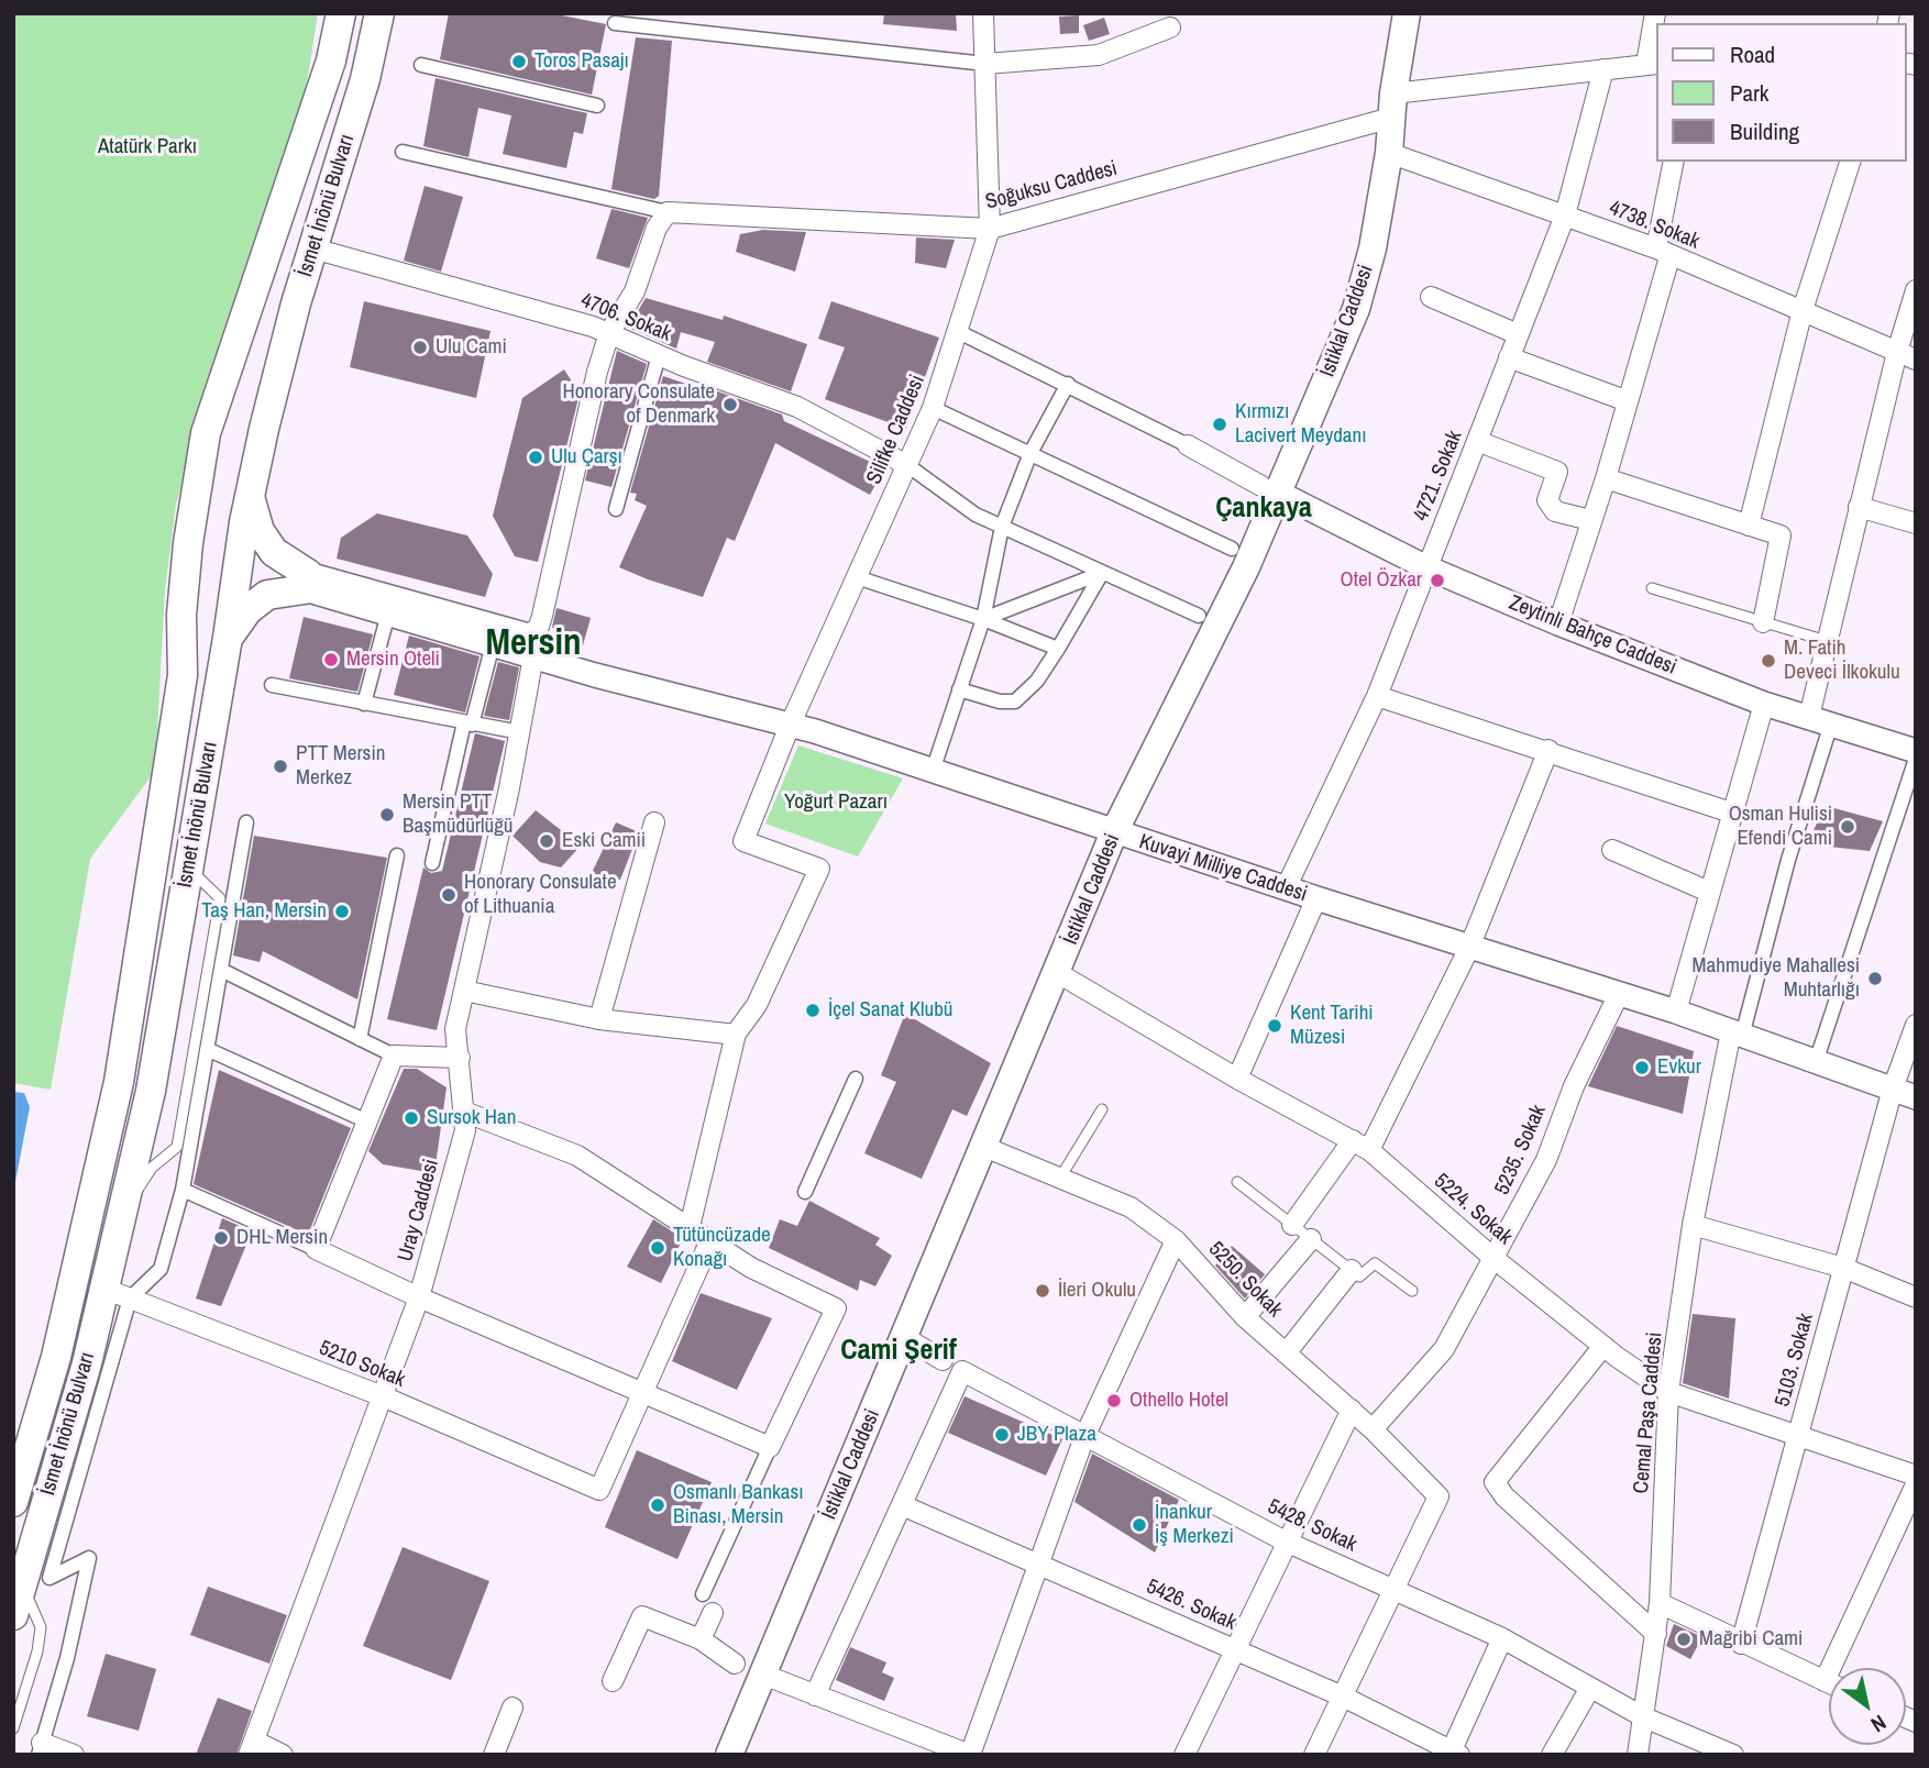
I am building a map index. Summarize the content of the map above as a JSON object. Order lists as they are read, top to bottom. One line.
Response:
{"streets":{"main road":["İsmet İnönü Bulvarı","İstiklal Caddesi"],"street":["Soğuksu Caddesi","4738. Sokak","4706. Sokak","Silifke Caddesi","4721. Sokak","Zeytinli Bahçe Caddesi","Kuvayi Milliye Caddesi","5235. Sokak","5224. Sokak","Uray Caddesi","5250. Sokak","5103. Sokak","5210 Sokak","Cemal Paşa Caddesi","5428. Sokak","5426. Sokak"]},"crossings":[["Soğuksu Caddesi","İstiklal Caddesi"],["Soğuksu Caddesi","Silifke Caddesi"],["Soğuksu Caddesi","4721. Sokak"],["Soğuksu Caddesi","Uray Caddesi"],["İsmet İnönü Bulvarı","4706. Sokak"],["İsmet İnönü Bulvarı","5210 Sokak"],["4738. Sokak","İstiklal Caddesi"],["4738. Sokak","4721. Sokak"],["4706. Sokak","Silifke Caddesi"],["4706. Sokak","Uray Caddesi"],["İstiklal Caddesi","Zeytinli Bahçe Caddesi"],["İstiklal Caddesi","Kuvayi Milliye Caddesi"],["İstiklal Caddesi","5224. Sokak"],["İstiklal Caddesi","5250. Sokak"],["Silifke Caddesi","Kuvayi Milliye Caddesi"],["4721. Sokak","Zeytinli Bahçe Caddesi"],["4721. Sokak","Kuvayi Milliye Caddesi"],["Kuvayi Milliye Caddesi","5235. Sokak"],["Kuvayi Milliye Caddesi","Uray Caddesi"],["Kuvayi Milliye Caddesi","5103. Sokak"],["Kuvayi Milliye Caddesi","Cemal Paşa Caddesi"],["5235. Sokak","5224. Sokak"],["5235. Sokak","5250. Sokak"],["5224. Sokak","5103. Sokak"],["5224. Sokak","Cemal Paşa Caddesi"],["Uray Caddesi","5210 Sokak"],["5250. Sokak","5428. Sokak"],["Cemal Paşa Caddesi","5428. Sokak"],["5428. Sokak","5426. Sokak"]],"districts":["Çankaya","Mersin","Cami Şerif"],"parks":["Atatürk Parkı","Yoğurt Pazarı"],"places":["Toros Pasajı","Ulu Cami","Honorary Consulate of Denmark","Kırmızı Lacivert Meydanı","Ulu Çarşı","Otel Özkar","Mersin Oteli","M. Fatih Deveci İlkokulu","PTT Mersin Merkez","Mersin PTT Başmüdürlüğü","Osman Hulisi Efendi Cami","Eski Camii","Honorary Consulate of Lithuania","Taş Han, Mersin","Mahmudiye Mahallesi Muhtarlığı","İçel Sanat Klubü","Kent Tarihi Müzesi","Evkur","Sursok Han","DHL Mersin","Tütüncüzade Konağı","İleri Okulu","Othello Hotel","JBY Plaza","Osmanlı Bankası Binası, Mersin","İnankur İş Merkezi","Mağribi Cami"],"legend":["Road","Park","Building"],"north":"bottom right"}
